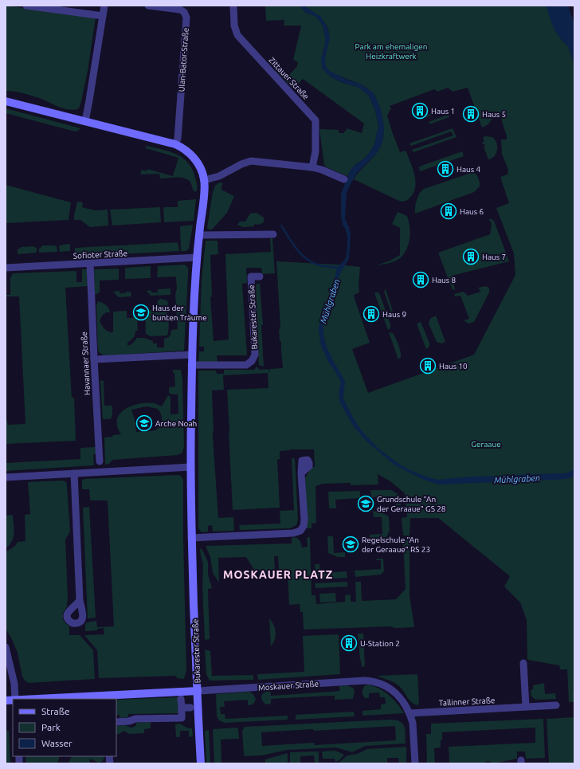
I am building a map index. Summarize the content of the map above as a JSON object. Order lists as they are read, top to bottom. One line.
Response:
{"streets":{"street":["Ulan-Bator-Straße","Zittauer Straße","Sofioter Straße","Bukarester Straße","Havannaer Straße","Moskauer Straße","Tallinner Straße"]},"crossings":[["Sofioter Straße","Bukarester Straße"],["Sofioter Straße","Havannaer Straße"],["Bukarester Straße","Moskauer Straße"],["Moskauer Straße","Tallinner Straße"]],"districts":["MOSKAUER PLATZ"],"water":["Mühlgraben"],"parks":["Park am ehemaligen Heizkraftwerk","Geraaue"],"places":{"building":["Haus 1","Haus 5","Haus 4","Haus 6","Haus 7","Haus 8","Haus 9","Haus 10","U-Station 2"],"school or university":["Haus der bunten Träume","Arche Noah","Grundschule \"An der Geraaue\" GS 28","Regelschule \"An der Geraaue\" RS 23"]},"legend":["Straße","Park","Wasser"]}
